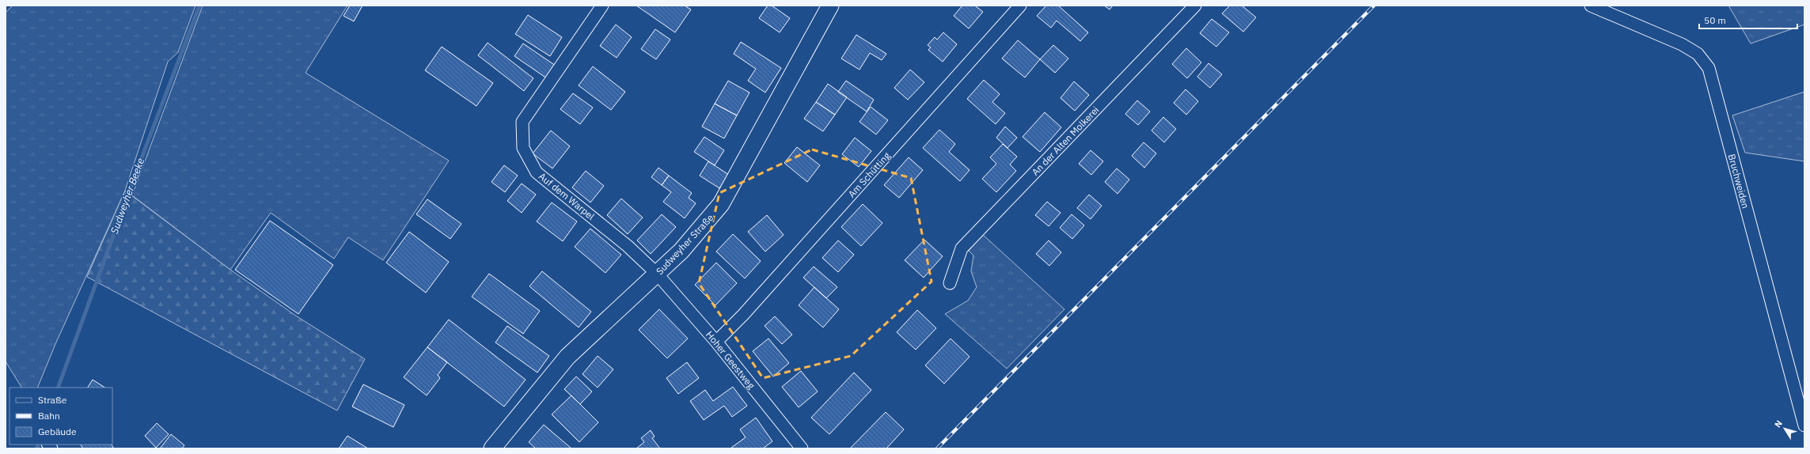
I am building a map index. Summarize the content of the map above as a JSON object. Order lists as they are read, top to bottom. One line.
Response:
{"streets":{"street":["An der Alten Molkerei","Am Schütting","Bruchweiden","Auf dem Warpel","Sudweyher Straße","Hoher Geestweg"]},"crossings":[["Am Schütting","Hoher Geestweg"],["Auf dem Warpel","Sudweyher Straße"],["Auf dem Warpel","Hoher Geestweg"],["Sudweyher Straße","Hoher Geestweg"]],"water":["Sudweyher Beeke"],"legend":["Straße","Bahn","Gebäude"],"scale_bar":"50 m","north":"top left"}
